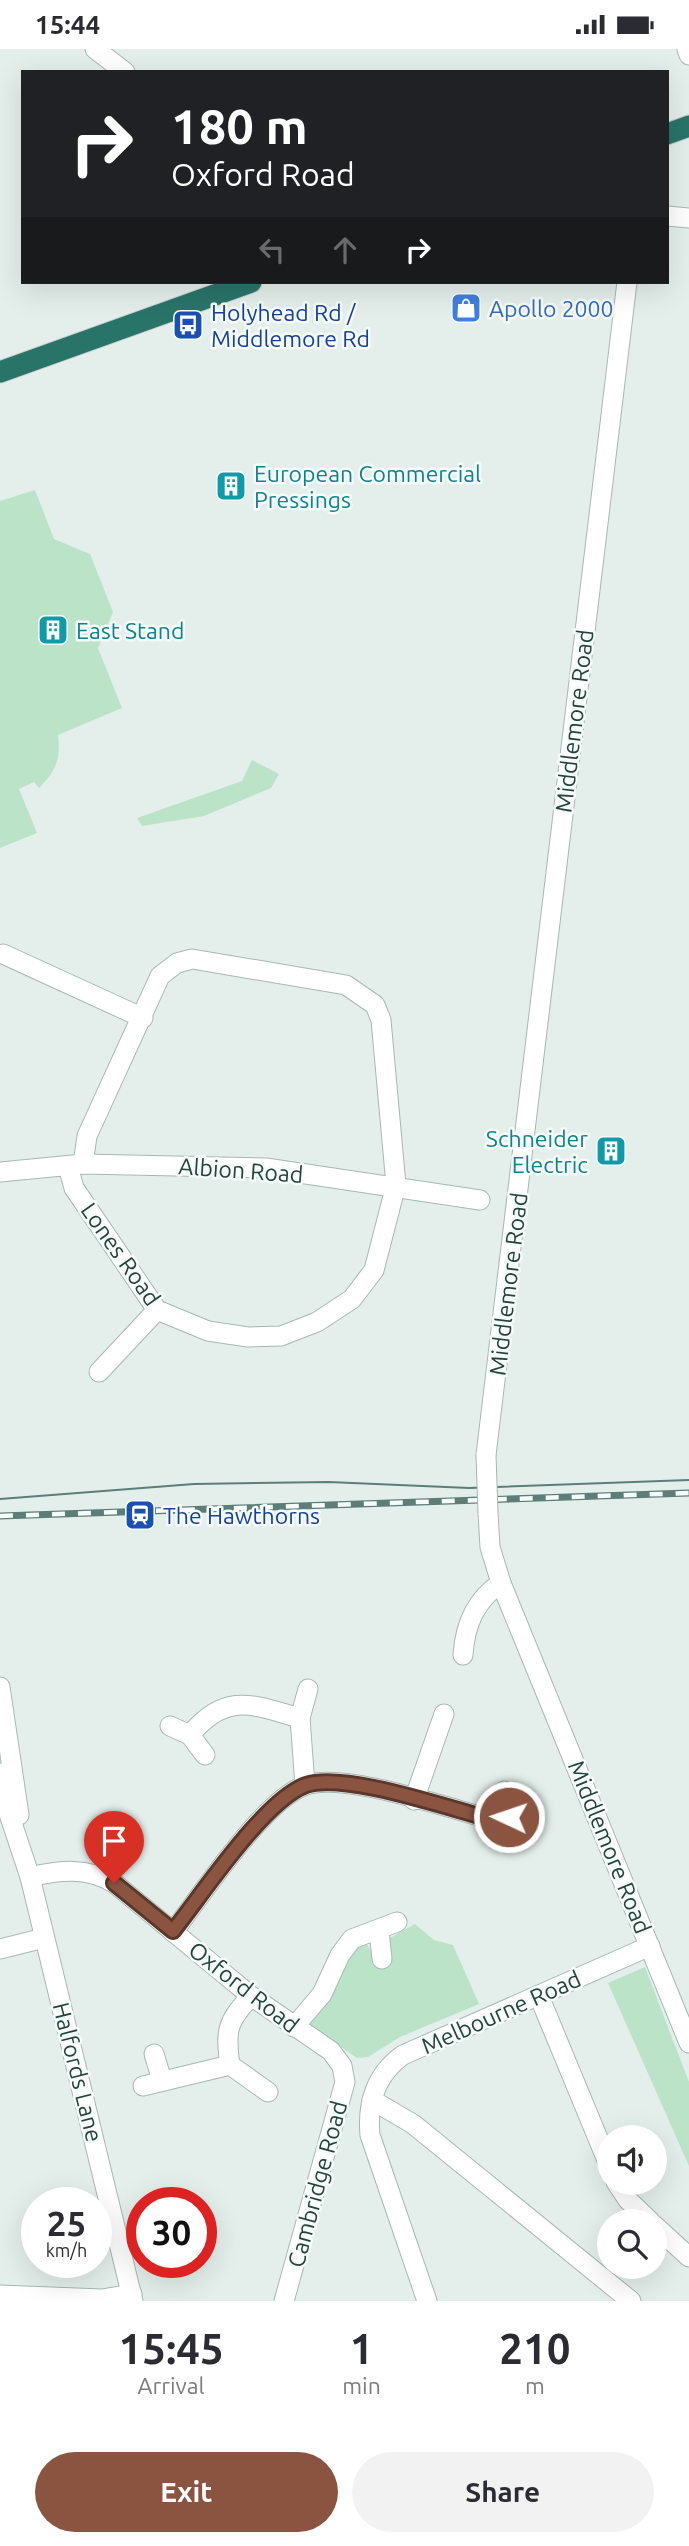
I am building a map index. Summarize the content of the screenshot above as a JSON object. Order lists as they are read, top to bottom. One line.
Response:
{"streets":{"street":["Middlemore Road","Albion Road","Lones Road","Oxford Road","Melbourne Road","Halfords Lane","Cambridge Road"]},"crossings":[["Middlemore Road","Melbourne Road"],["Albion Road","Lones Road"],["Oxford Road","Halfords Lane"],["Oxford Road","Cambridge Road"]],"places":{"shop":["Apollo 2000"],"bus stop":["Holyhead Rd / Middlemore Rd"],"building":["European Commercial Pressings","East Stand","Schneider Electric"],"station":["The Hawthorns"]},"page":{"status":"15:44","turn":["180 m","Oxford Road"],"speed":"25 km/h","limit":"30","eta":["15:45","Arrival","1","min","210","m"],"buttons":["Exit","Share"]}}
